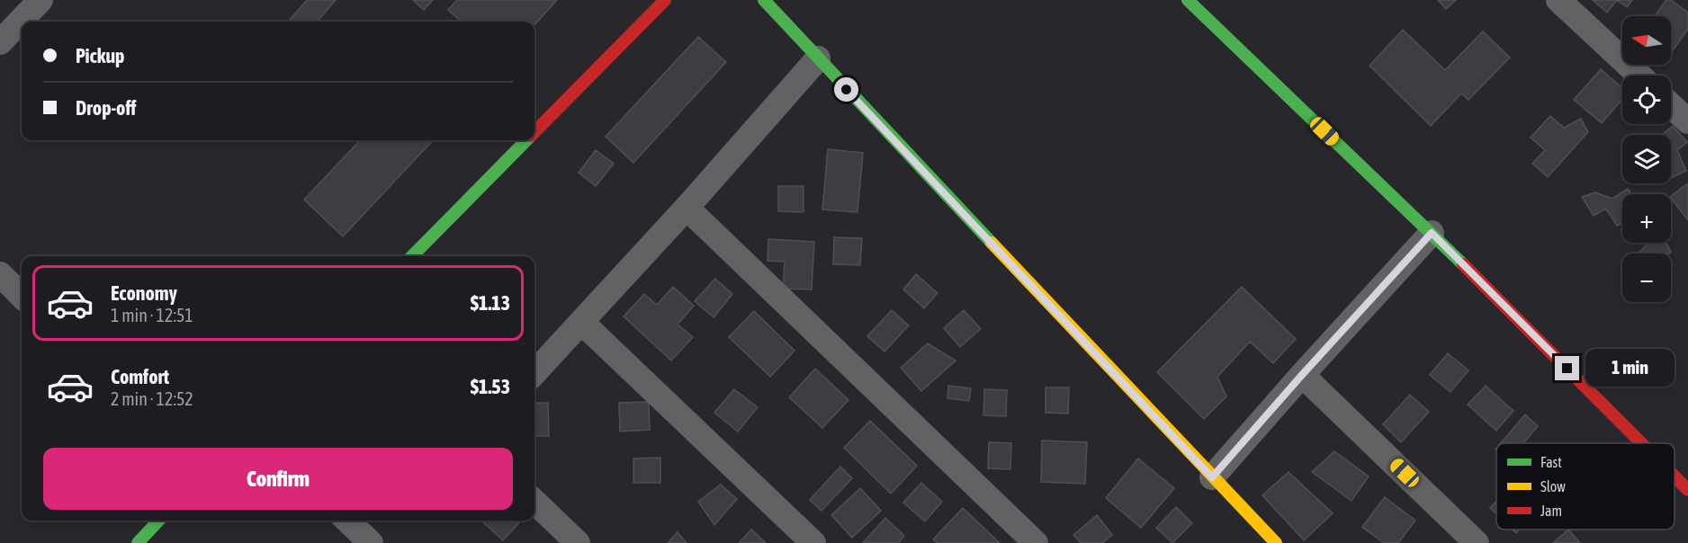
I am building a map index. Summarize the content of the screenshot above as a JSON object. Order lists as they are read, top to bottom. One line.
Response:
{"legend":["Fast","Slow","Jam"],"north":"left","page":{"map_buttons":["+","−"],"banner":["Pickup","Drop-off"],"list":[{"name":"Economy","note":"1 min · 12:51","value":"$1.13"},{"name":"Comfort","note":"2 min · 12:52","value":"$1.53"}],"bubble":"1 min","buttons":"Confirm"}}
